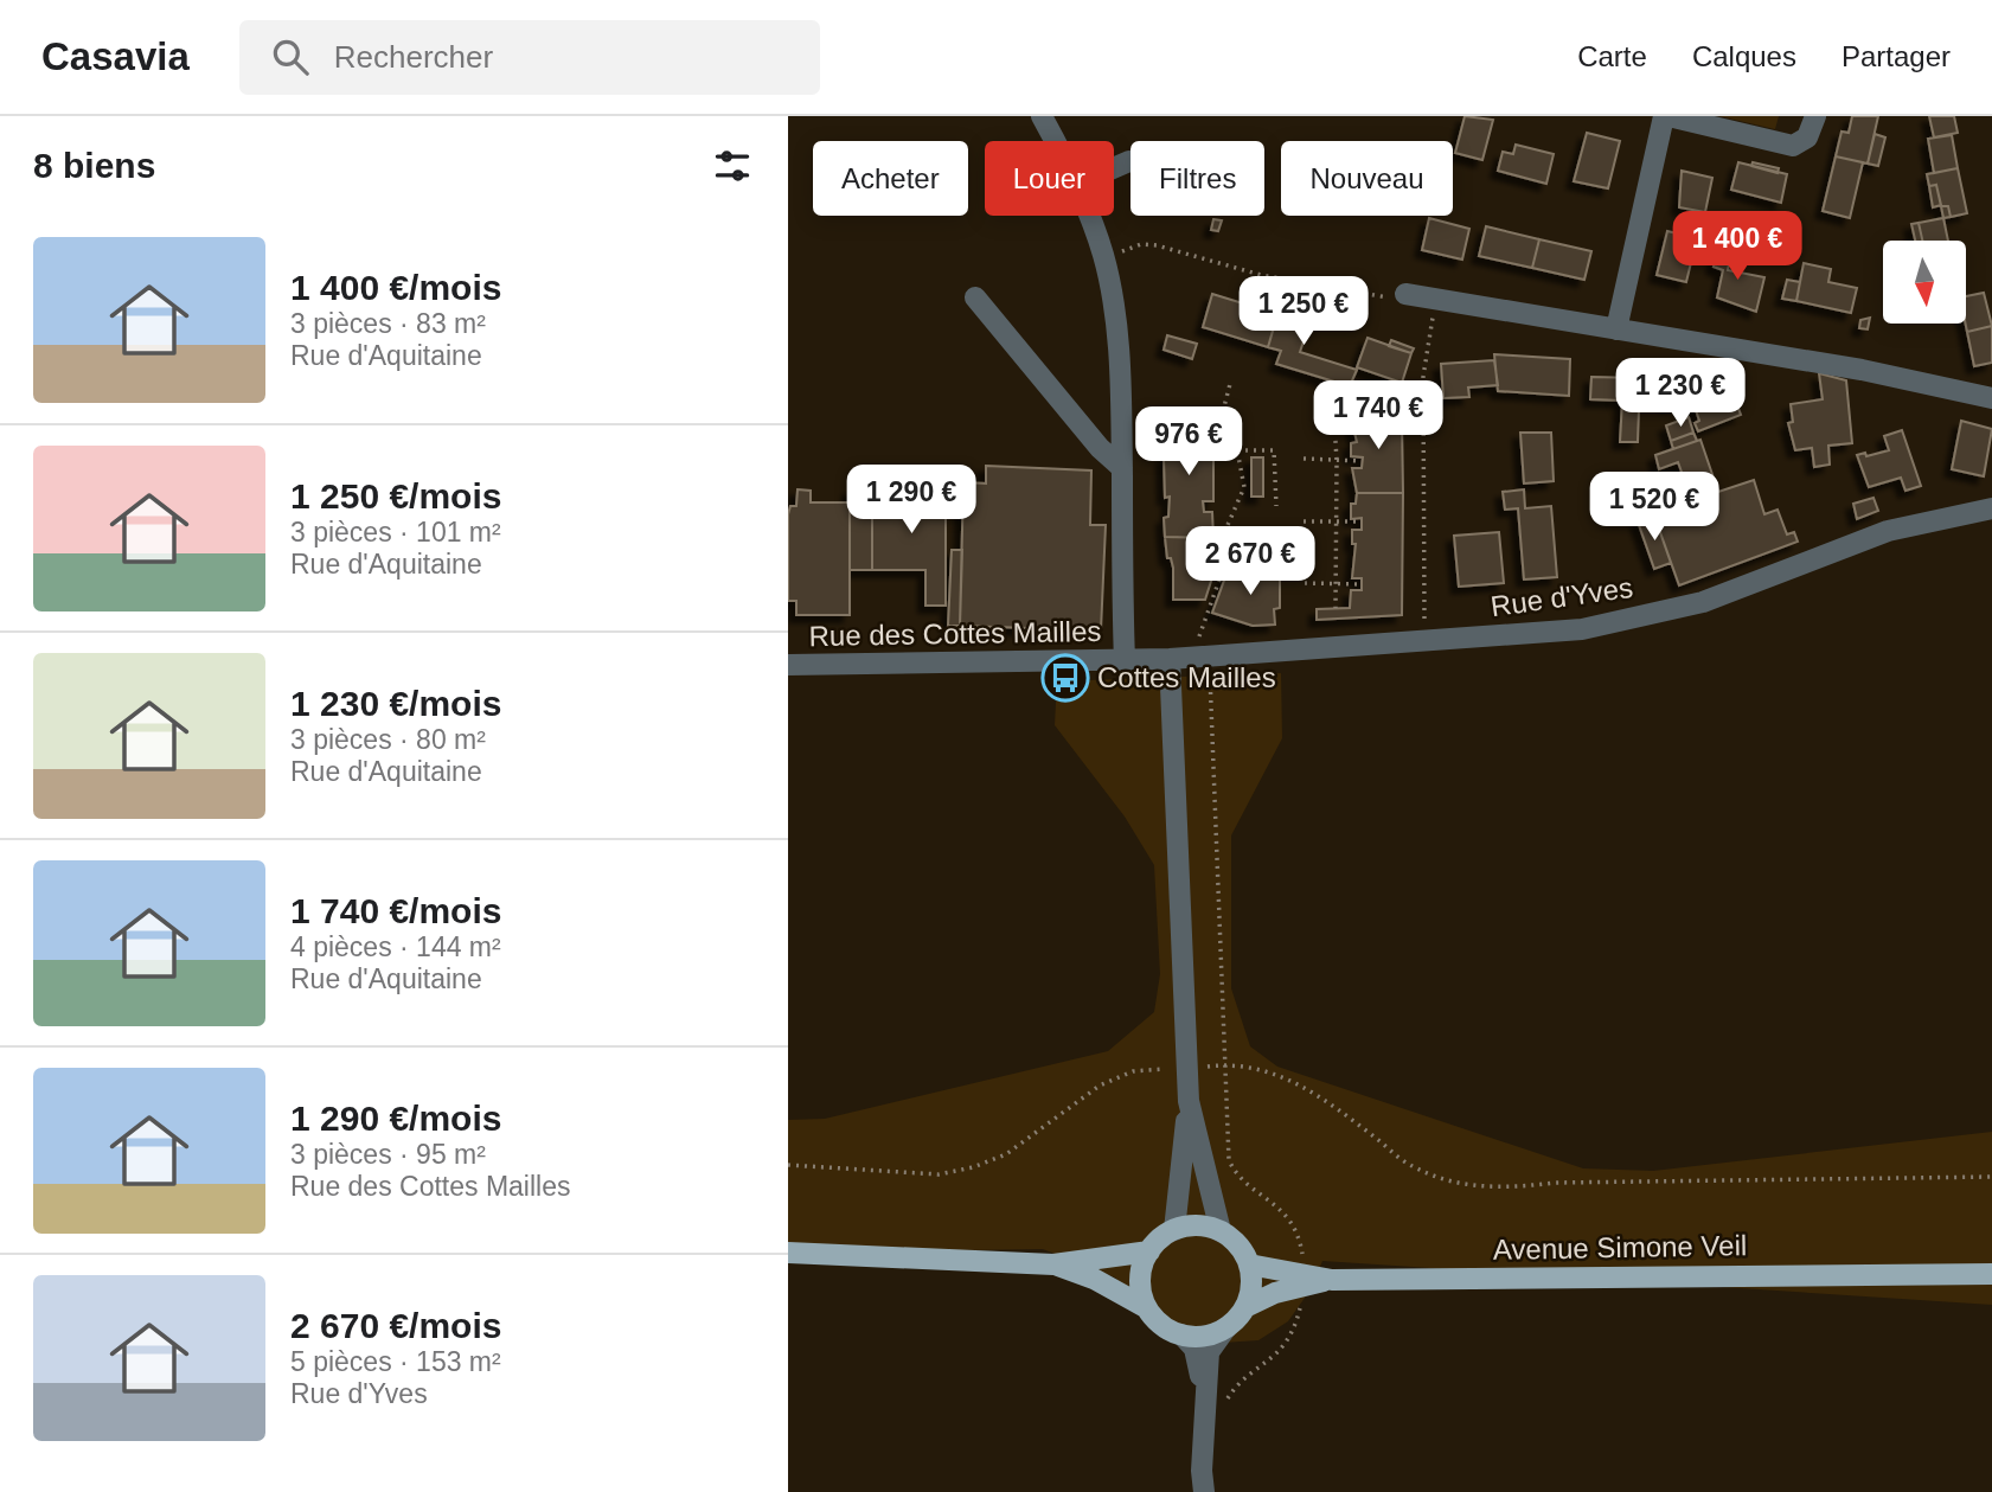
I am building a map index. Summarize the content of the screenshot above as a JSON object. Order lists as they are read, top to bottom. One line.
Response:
{"streets":{"main road":["Avenue Simone Veil"],"street":["Rue d'Yves","Rue des Cottes Mailles"]},"crossings":[["Rue d'Yves","Rue des Cottes Mailles"]],"places":{"bus stop":["Cottes Mailles"]},"north":"bottom","page":{"header":"Casavia","search":"Rechercher","nav":["Carte","Calques","Partager"],"heading":"8 biens","chip":["Acheter","Louer","Filtres","Nouveau"],"price":["1 400 €","1 250 €","1 230 €","1 740 €","976 €","1 290 €","1 520 €","2 670 €"],"list":[{"name":"1 400 €/mois","note":"3 pièces · 83 m² · Rue d'Aquitaine"},{"name":"1 250 €/mois","note":"3 pièces · 101 m² · Rue d'Aquitaine"},{"name":"1 230 €/mois","note":"3 pièces · 80 m² · Rue d'Aquitaine"},{"name":"1 740 €/mois","note":"4 pièces · 144 m² · Rue d'Aquitaine"},{"name":"1 290 €/mois","note":"3 pièces · 95 m² · Rue des Cottes Mailles"},{"name":"2 670 €/mois","note":"5 pièces · 153 m² · Rue d'Yves"}]}}
